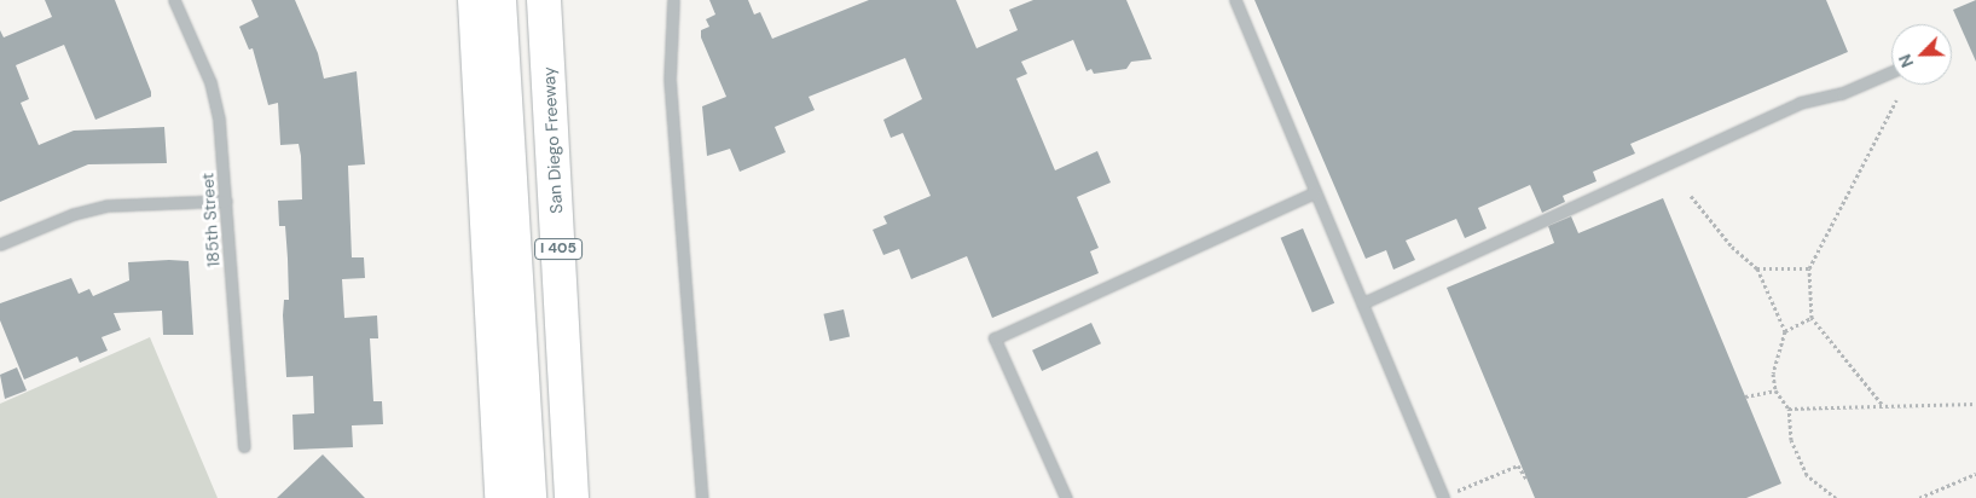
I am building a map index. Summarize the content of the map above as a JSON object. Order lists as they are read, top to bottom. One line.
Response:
{"streets":{"highway":["San Diego Freeway","I 405"],"street":["185th Street"]},"north":"bottom left"}
